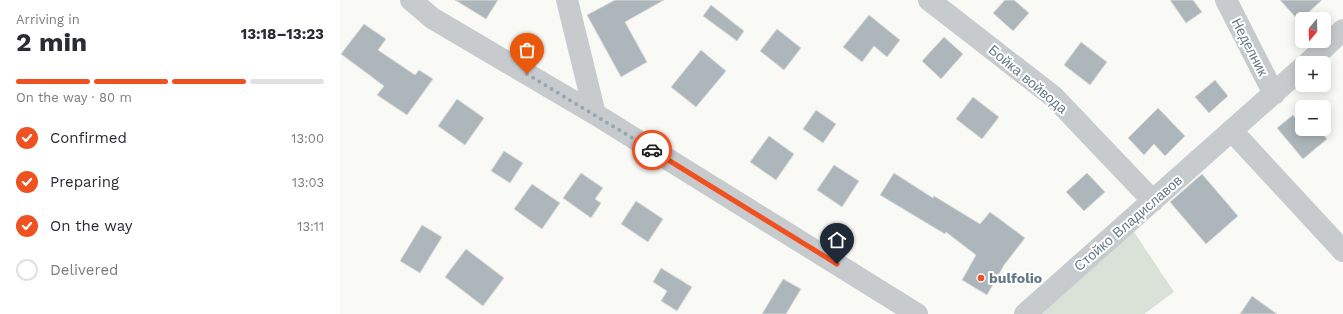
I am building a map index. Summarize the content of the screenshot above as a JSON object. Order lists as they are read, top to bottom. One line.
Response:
{"streets":{"street":["Неделник","Бойка войвода","Стойко Владиславов"]},"crossings":[["Неделник","Стойко Владиславов"],["Бойка войвода","Стойко Владиславов"]],"places":["bulfolio"],"north":"bottom","page":{"heading":["2 min","Arriving in","13:18–13:23"],"map_buttons":["+","−"],"bar":"On the way · 80 m","list":[["Confirmed","13:00"],["Preparing","13:03"],["On the way","13:11"],"Delivered"]}}
